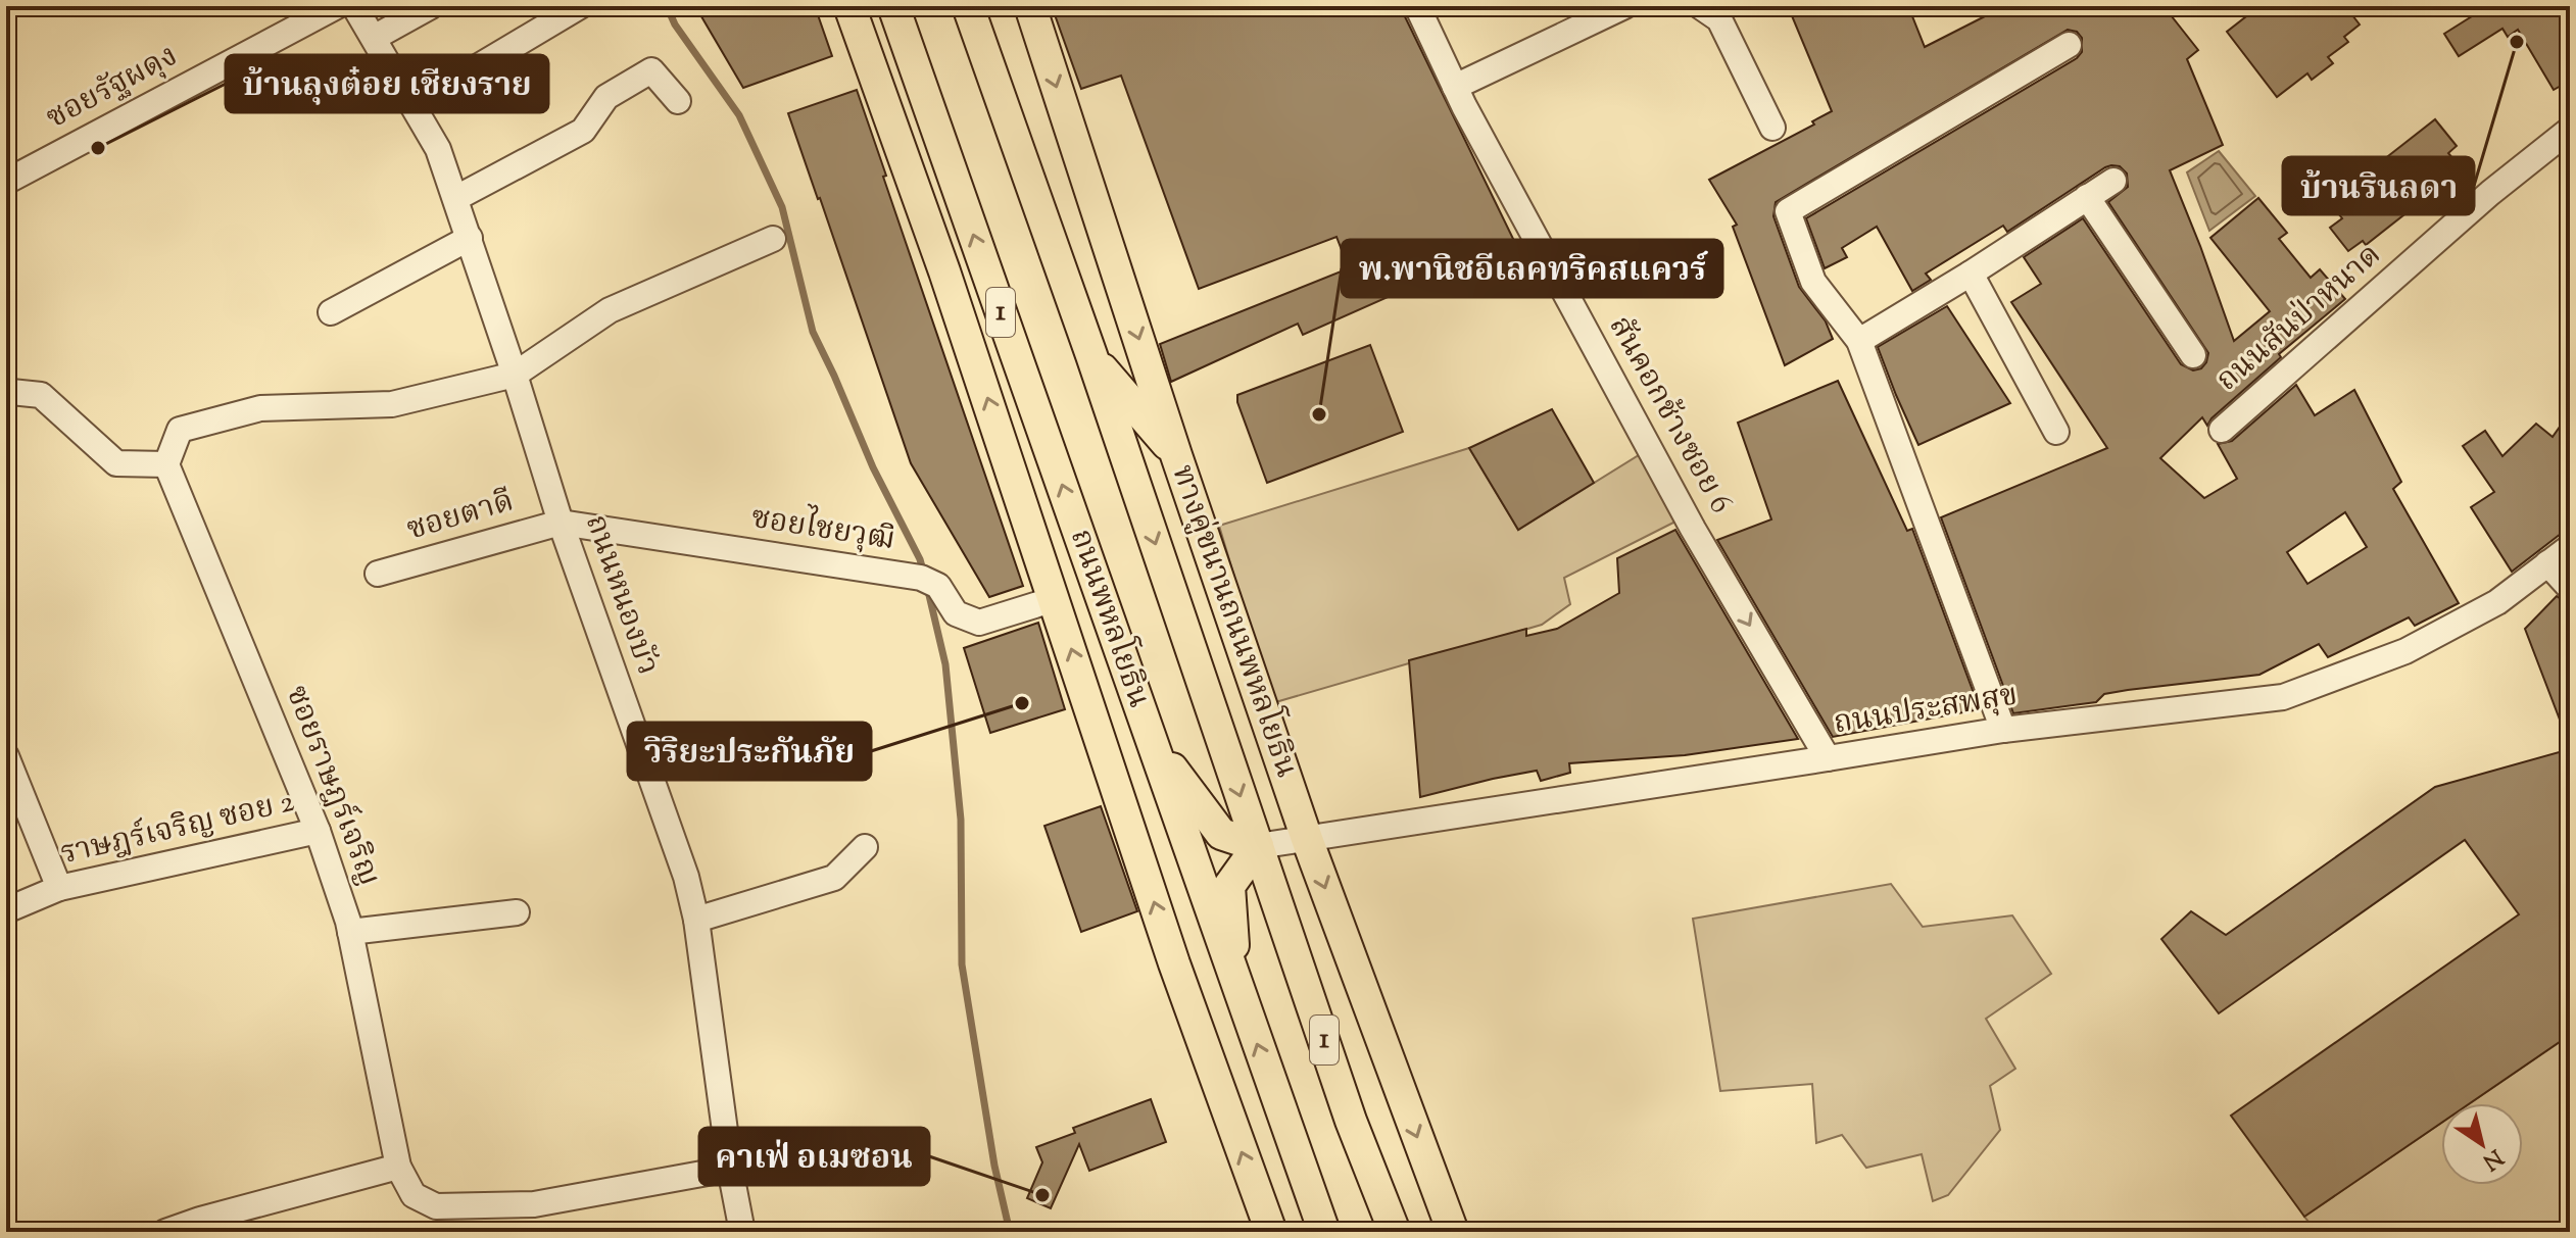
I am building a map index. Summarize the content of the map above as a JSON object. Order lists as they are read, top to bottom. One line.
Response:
{"streets":{"main road":["1","ถนนพหลโยธิน","ทางคู่ขนานถนนพหลโยธิน"],"street":["ซอยรัฐผดุง","ถนนสันป่าหนาด","สันคอกช้างซอย 6","ซอยตาดี","ซอยไชยวุฒิ","ถนนหนองบัว","ถนนประสพสุข","ซอยราษฎร์เจริญ","ราษฎร์เจริญ ซอย 2"]},"crossings":[["1","ซอยไชยวุฒิ"],["1","ถนนประสพสุข"],["สันคอกช้างซอย 6","ถนนประสพสุข"],["ซอยตาดี","ซอยไชยวุฒิ"],["ซอยตาดี","ถนนหนองบัว"],["ซอยไชยวุฒิ","ถนนหนองบัว"],["ถนนหนองบัว","ซอยราษฎร์เจริญ"],["ทางคู่ขนานถนนพหลโยธิน","ถนนประสพสุข"],["ซอยราษฎร์เจริญ","ราษฎร์เจริญ ซอย 2"]],"places":["บ้านรินลดา","บ้านลุงต๋อย เชียงราย","พ.พานิชอีเลคทริคสแควร์","วิริยะประกันภัย","คาเฟ่ อเมซอน"],"north":"bottom right"}
